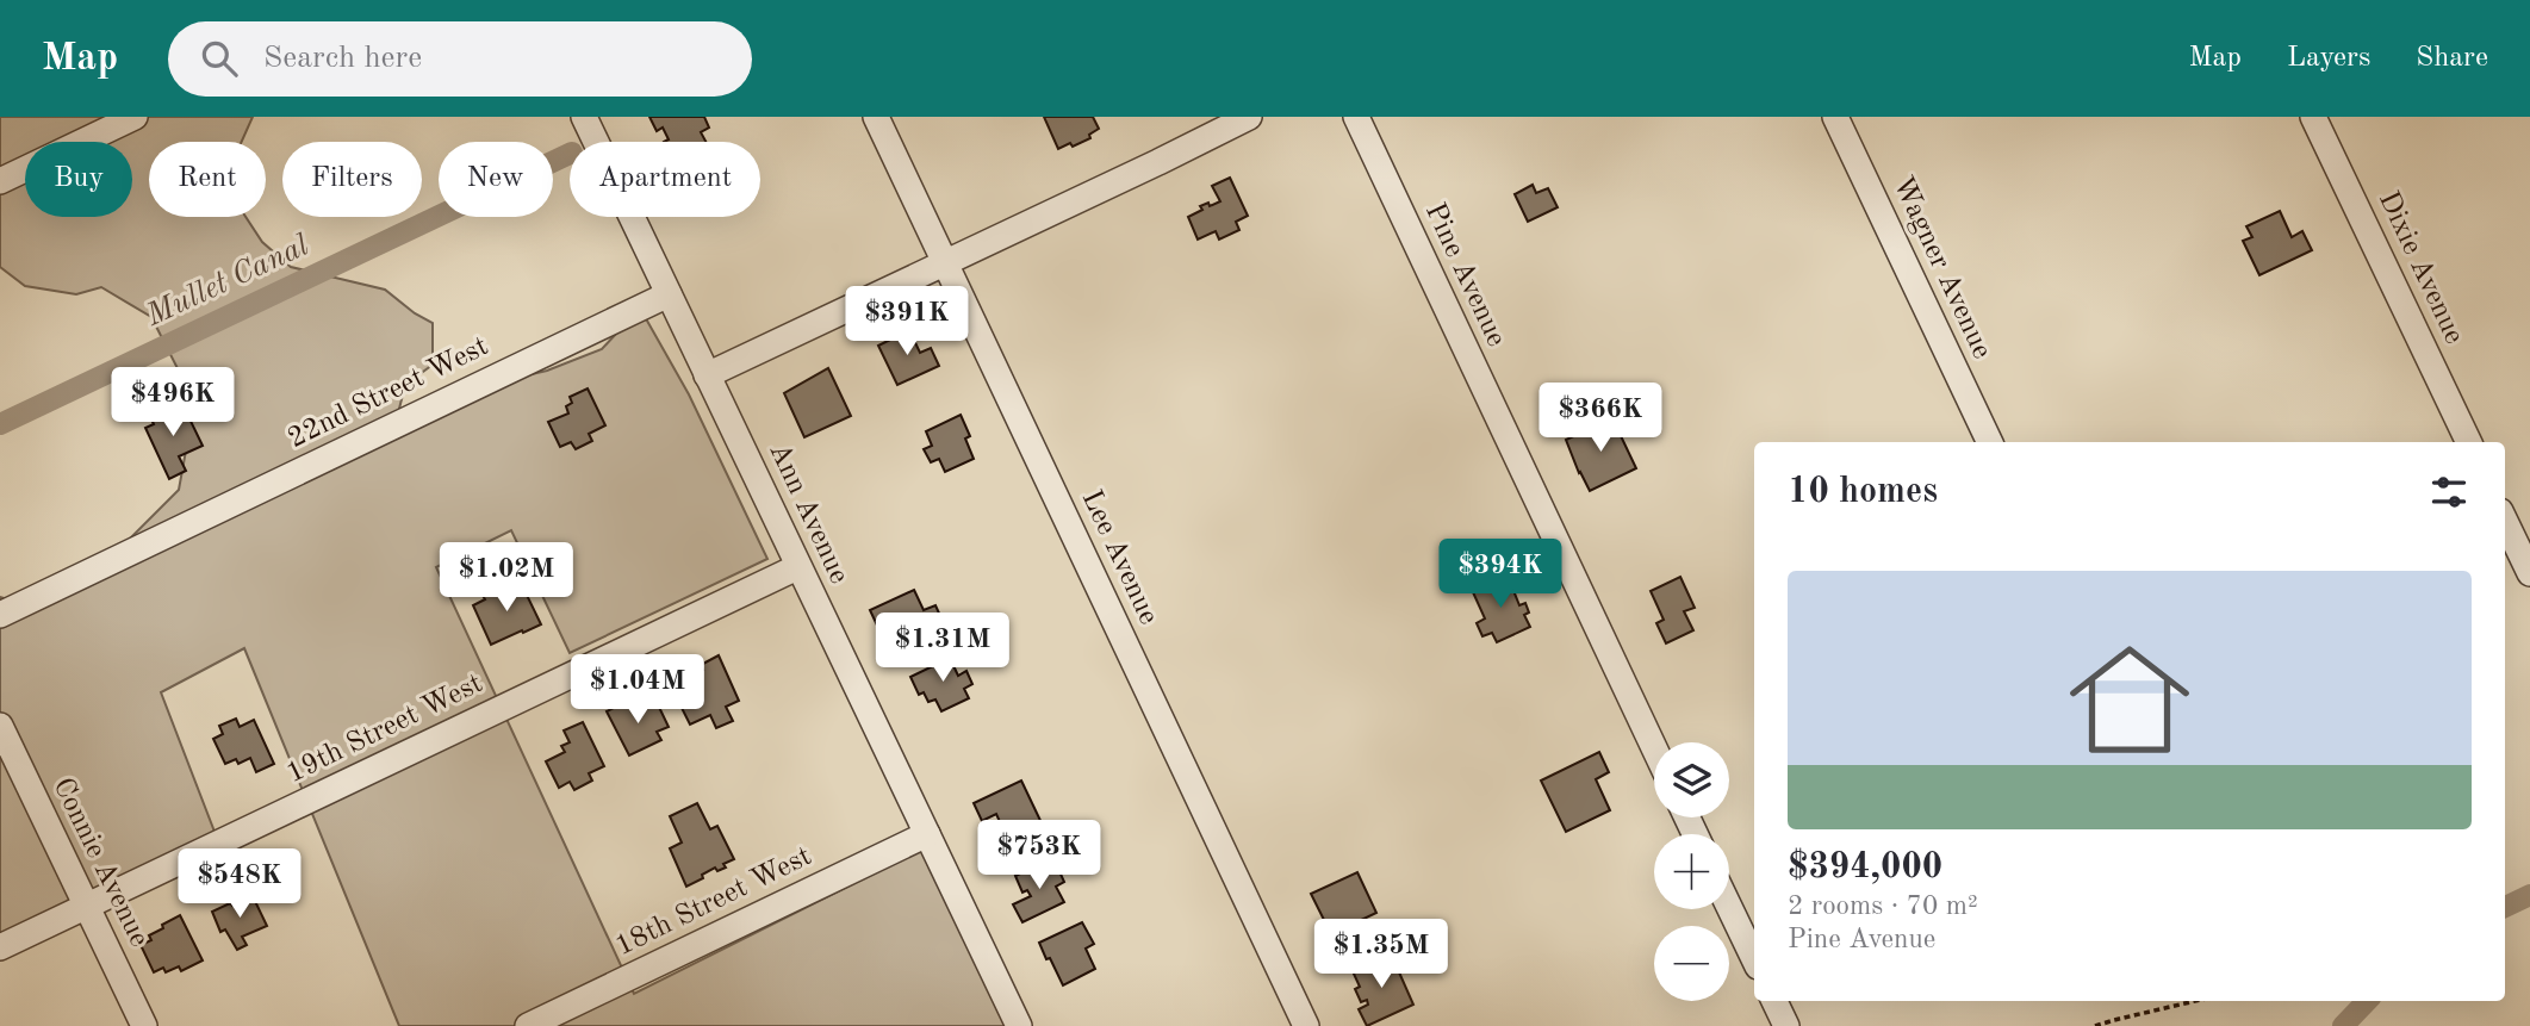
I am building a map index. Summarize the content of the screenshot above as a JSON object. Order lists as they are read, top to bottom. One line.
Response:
{"streets":{"street":["Wagner Avenue","Dixie Avenue","Pine Avenue","22nd Street West","Ann Avenue","Lee Avenue","19th Street West","Connie Avenue","18th Street West"]},"crossings":[["22nd Street West","Ann Avenue"],["Ann Avenue","19th Street West"],["Ann Avenue","18th Street West"],["19th Street West","Connie Avenue"]],"water":["Mullet Canal"],"page":{"header":"Map","search":"Search here","nav":["Map","Layers","Share"],"chip":["Buy","Rent","Filters","New","Apartment"],"price":["$391K","$496K","$366K","$394K","$1.02M","$1.31M","$1.04M","$753K","$548K","$1.35M"],"heading":"10 homes","list":[{"name":"$394,000","note":"2 rooms · 70 m² · Pine Avenue"}],"map_buttons":["+","−"]}}
